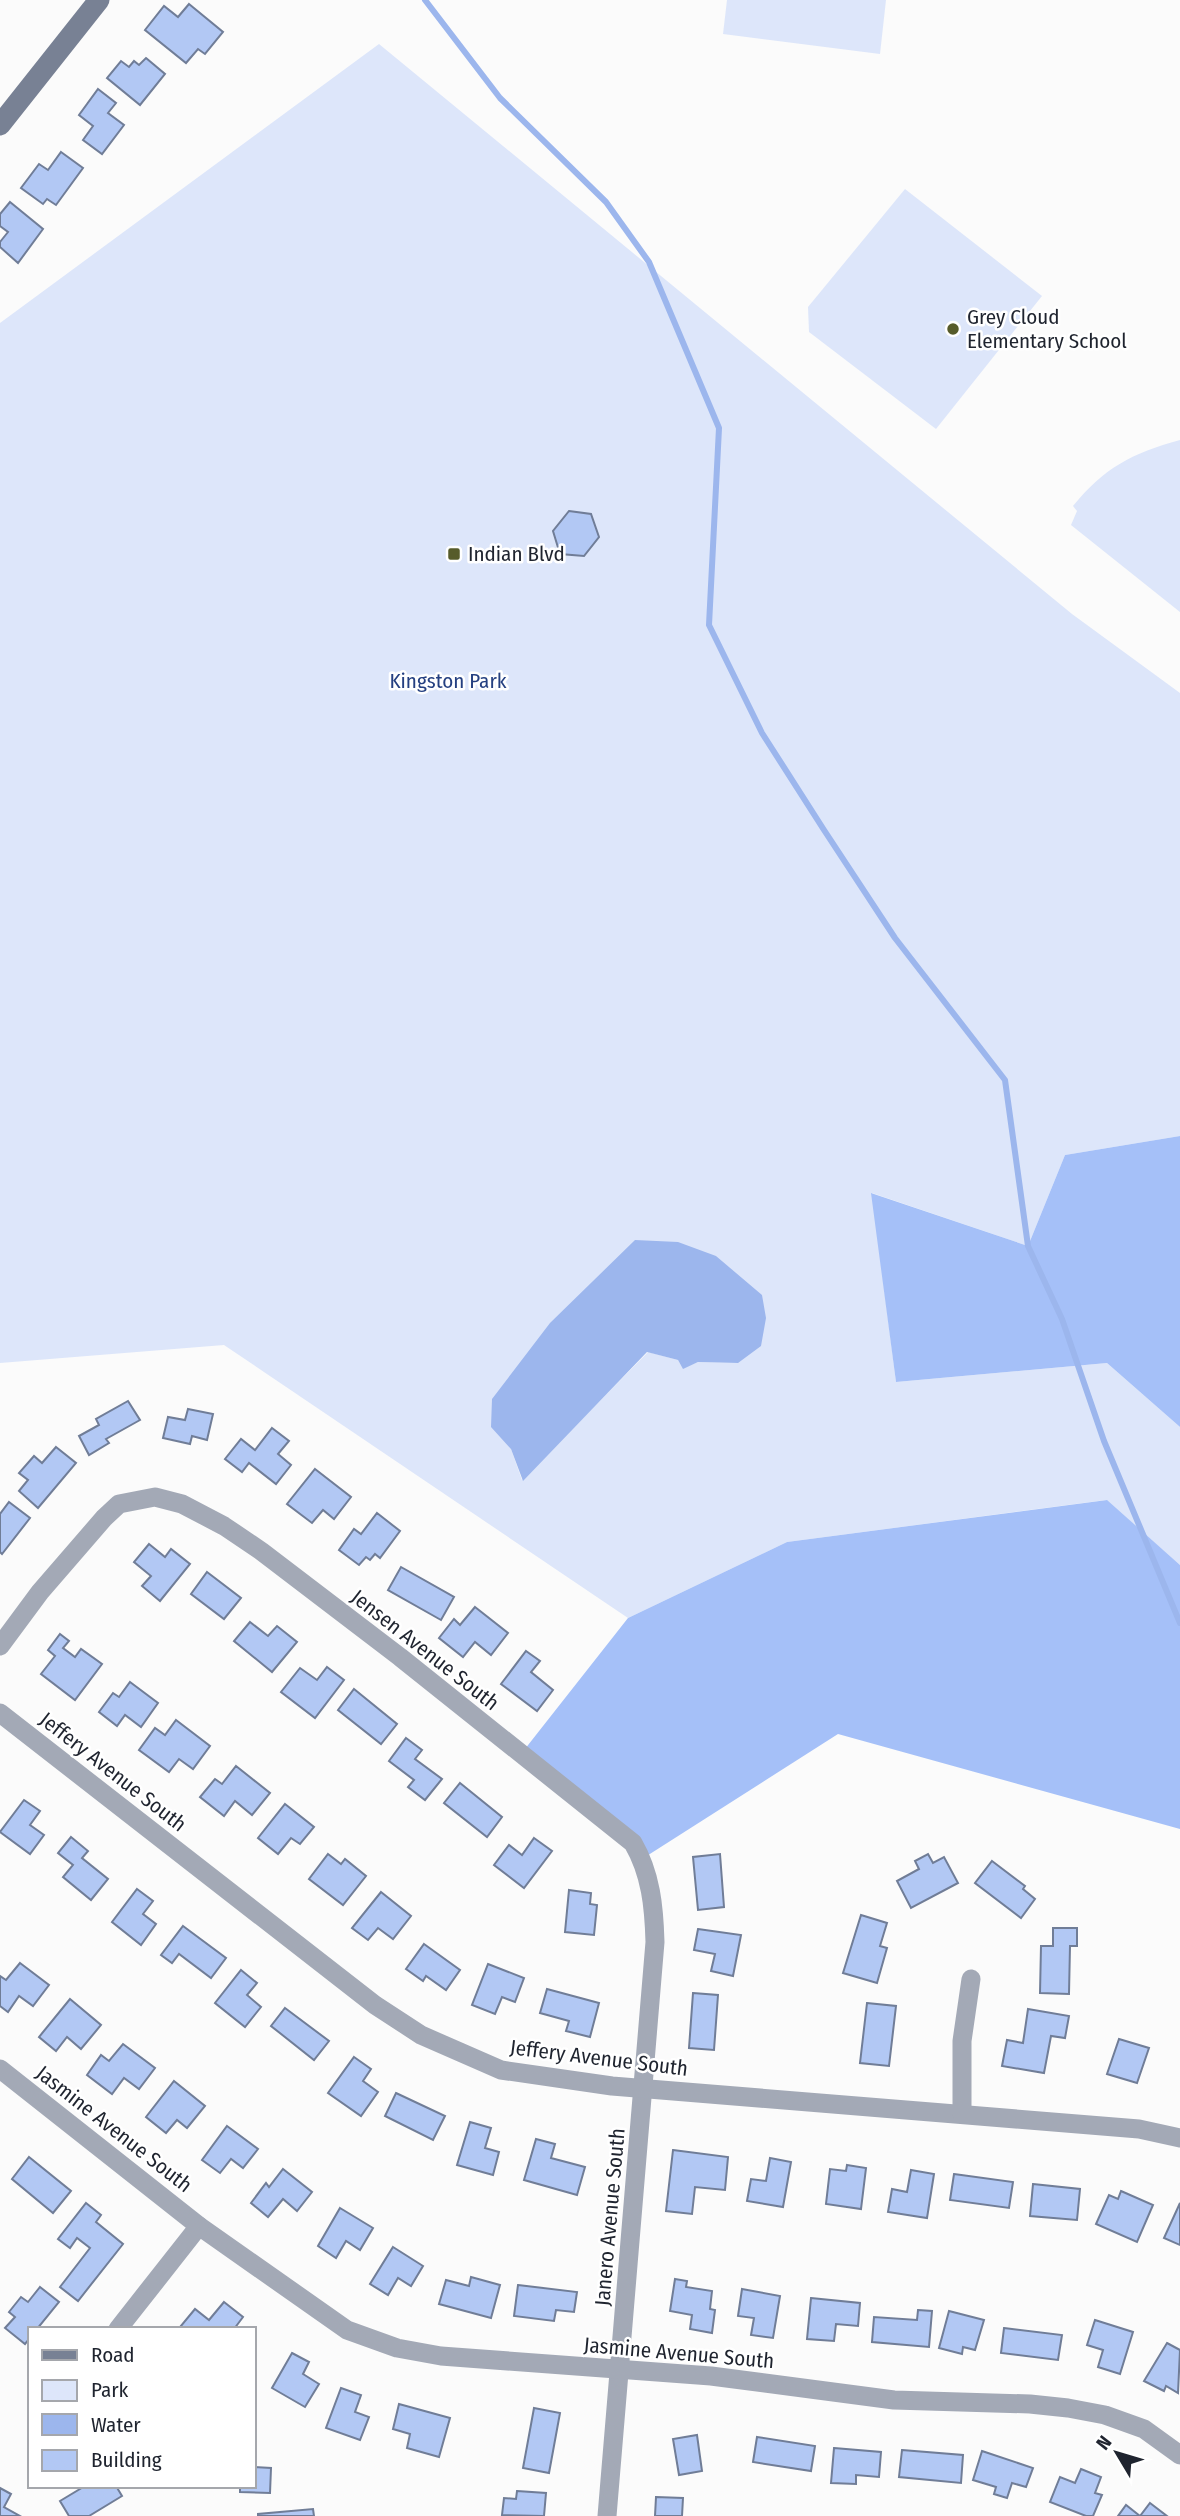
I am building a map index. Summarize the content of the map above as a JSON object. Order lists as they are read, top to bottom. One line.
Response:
{"streets":{"street":["Jensen Avenue South","Jeffery Avenue South","Jasmine Avenue South","Janero Avenue South"]},"crossings":[["Jensen Avenue South","Jeffery Avenue South"],["Jensen Avenue South","Janero Avenue South"],["Jeffery Avenue South","Janero Avenue South"],["Jasmine Avenue South","Janero Avenue South"]],"parks":["Kingston Park"],"places":{"other":["Grey Cloud Elementary School"],"transit":["Indian Blvd"]},"legend":["Road","Park","Water","Building"],"north":"top left"}
